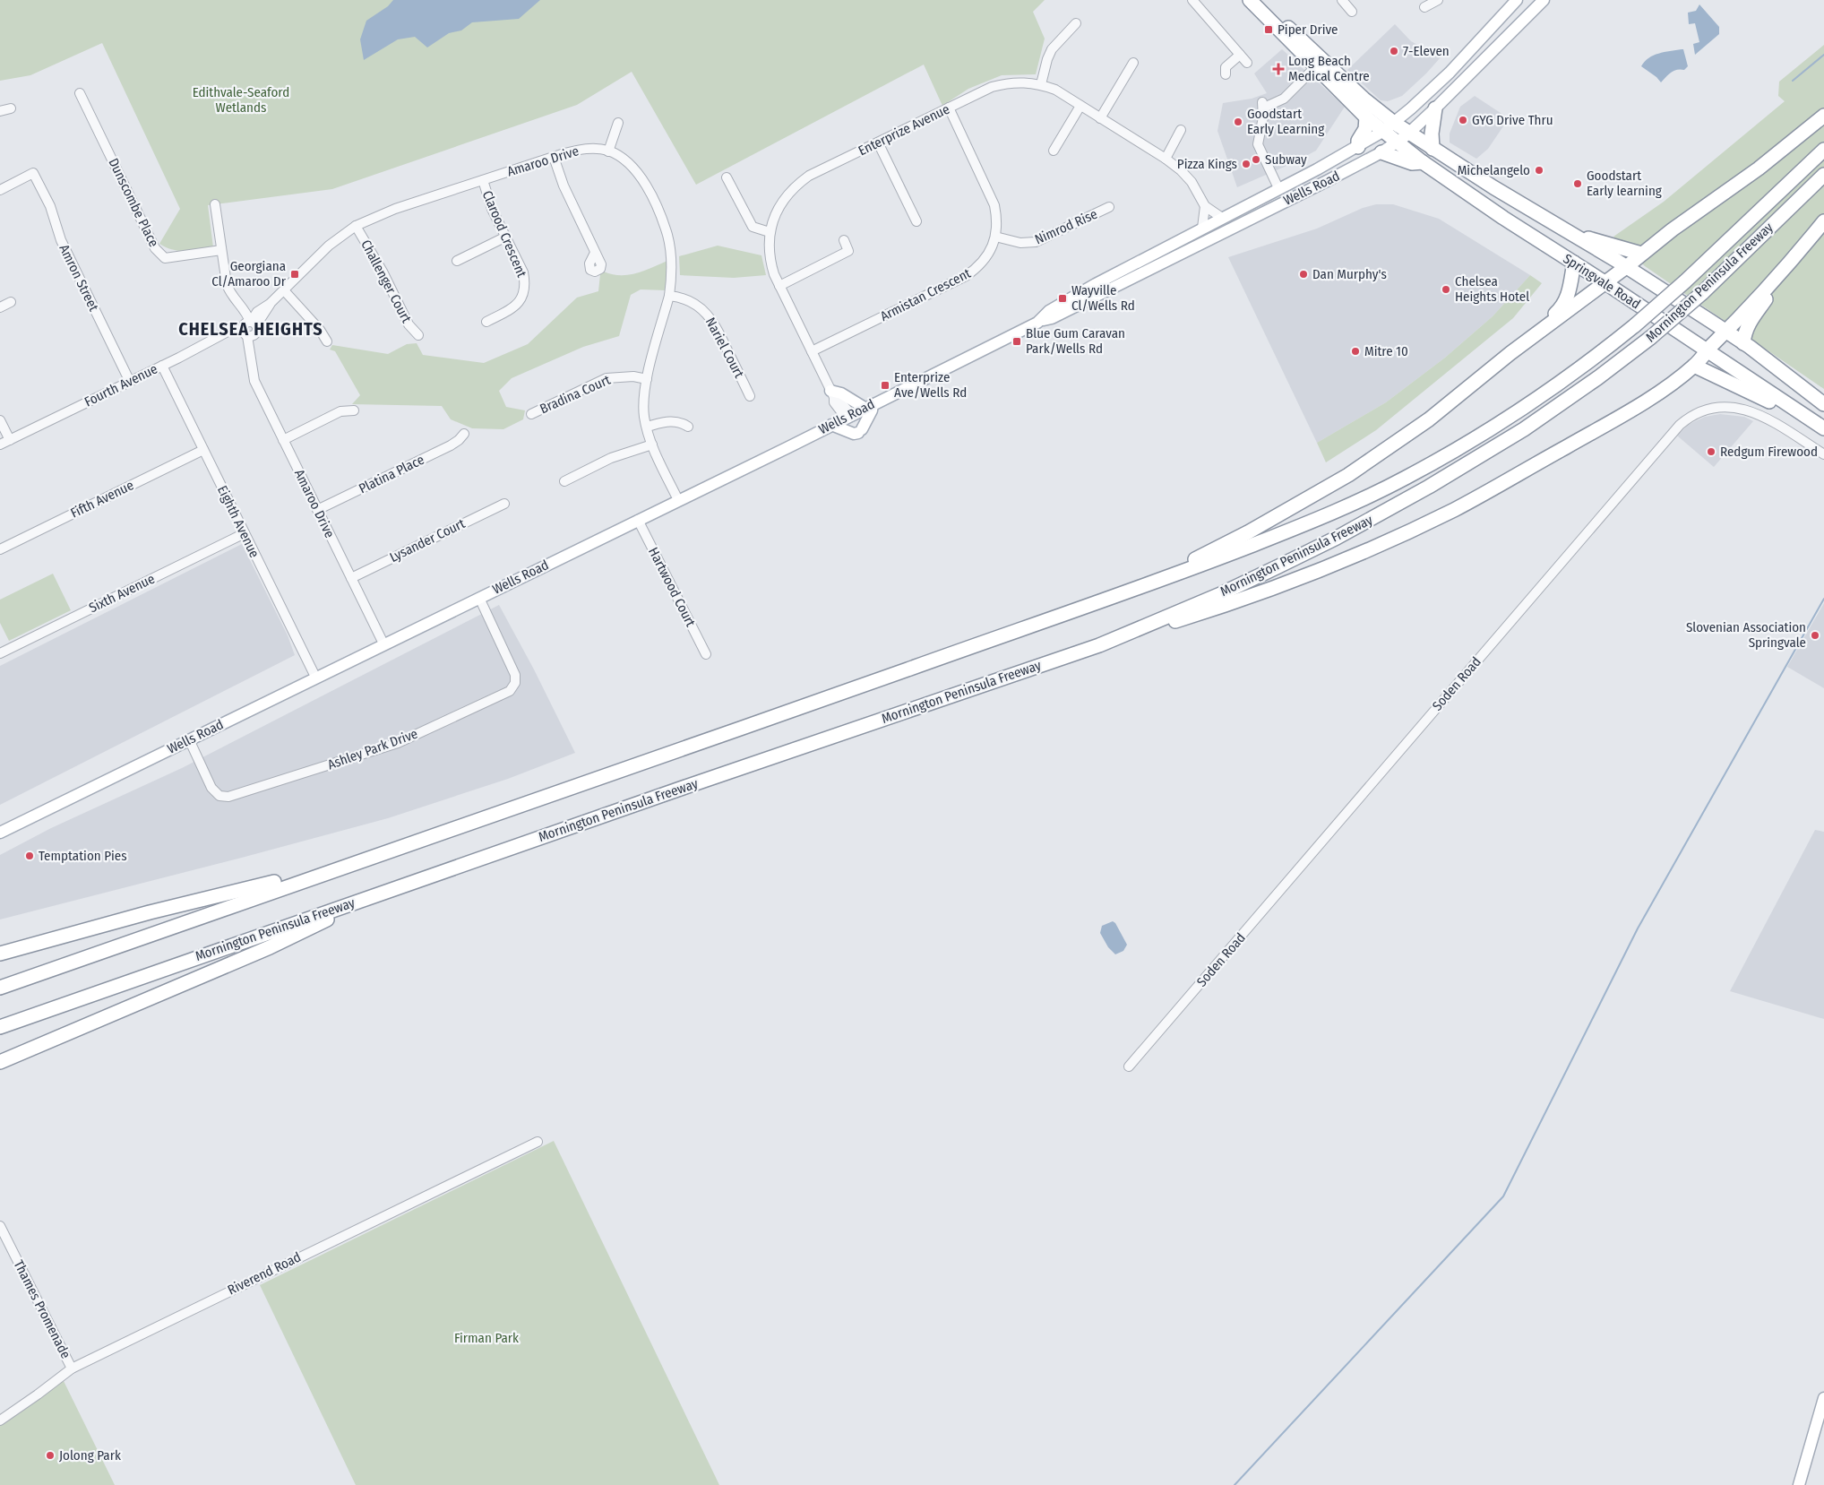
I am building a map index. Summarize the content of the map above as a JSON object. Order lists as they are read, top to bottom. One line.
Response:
{"streets":{"highway":["Springvale Road","Mornington Peninsula Freeway"],"main road":["Wells Road"],"street":["Enterprize Avenue","Amaroo Drive","Dunscombe Place","Nimrod Rise","Clarood Crescent","Amron Street","Challenger Court","Armistan Crescent","Nariel Court","Fourth Avenue","Bradina Court","Platina Place","Fifth Avenue","Eighth Avenue","Lysander Court","Hartwood Court","Sixth Avenue","Soden Road","Ashley Park Drive","Riverend Road","Thames Promenade"]},"crossings":[["Enterprize Avenue","Wells Road"],["Enterprize Avenue","Armistan Crescent"],["Amaroo Drive","Wells Road"],["Amaroo Drive","Clarood Crescent"],["Amaroo Drive","Challenger Court"],["Amaroo Drive","Nariel Court"],["Amaroo Drive","Fourth Avenue"],["Amaroo Drive","Bradina Court"],["Amaroo Drive","Platina Place"],["Amaroo Drive","Lysander Court"],["Wells Road","Springvale Road"],["Wells Road","Eighth Avenue"],["Wells Road","Hartwood Court"],["Wells Road","Ashley Park Drive"],["Nimrod Rise","Armistan Crescent"],["Amron Street","Fourth Avenue"],["Fourth Avenue","Eighth Avenue"],["Fifth Avenue","Eighth Avenue"],["Eighth Avenue","Sixth Avenue"],["Riverend Road","Thames Promenade"]],"districts":["CHELSEA HEIGHTS"],"parks":["Edithvale-Seaford Wetlands","Firman Park"],"places":{"transit":["Piper Drive","Georgiana Cl/Amaroo Dr","Wayville Cl/Wells Rd","Blue Gum Caravan Park/Wells Rd","Enterprize Ave/Wells Rd"],"other":["7-Eleven","GYG Drive Thru","Goodstart Early Learning","Subway","Pizza Kings","Michelangelo","Goodstart Early learning","Dan Murphy's","Chelsea Heights Hotel","Mitre 10","Redgum Firewood","Slovenian Association Springvale","Temptation Pies","Jolong Park"],"health":["Long Beach Medical Centre"]}}
